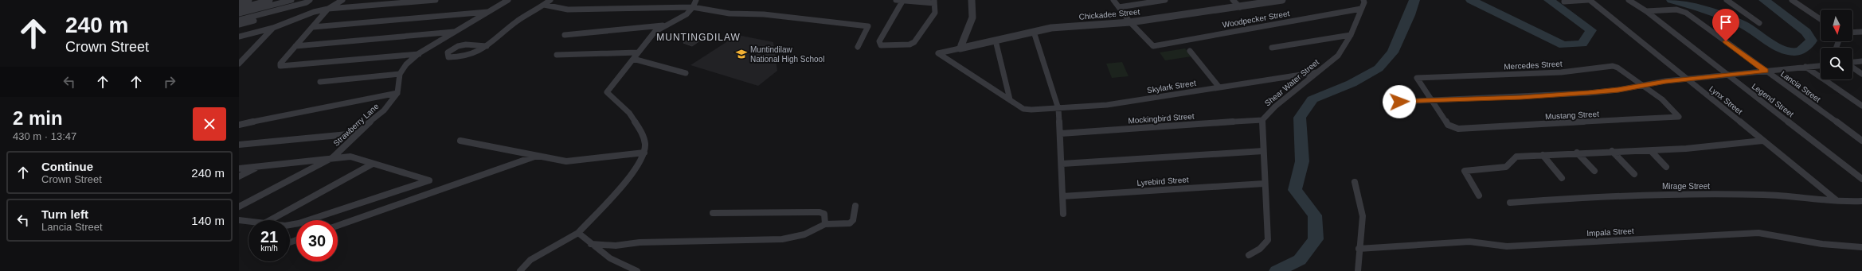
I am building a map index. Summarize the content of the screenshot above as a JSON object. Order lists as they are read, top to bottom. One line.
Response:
{"streets":{"street":["Chickadee Street","Woodpecker Street","Mercedes Street","Shear Water Street","Skylark Street","Lancia Street","Lynx Street","Legend Street","Mustang Street","Mockingbird Street","Strawberry Lane","Lyrebird Street","Mirage Street","Impala Street"]},"crossings":[["Chickadee Street","Woodpecker Street"],["Chickadee Street","Skylark Street"],["Woodpecker Street","Shear Water Street"],["Mercedes Street","Mustang Street"],["Shear Water Street","Skylark Street"],["Shear Water Street","Mockingbird Street"],["Lancia Street","Legend Street"],["Lynx Street","Mirage Street"]],"districts":["MUNTINGDILAW"],"places":{"school or university":["Muntindilaw National High School"]},"north":"bottom","page":{"turn":["240 m","Crown Street"],"heading":["2 min","430 m · 13:47"],"list":[{"name":"Continue","note":"Crown Street","value":"240 m"},{"name":"Turn left","note":"Lancia Street","value":"140 m"}],"speed":"21 km/h","limit":"30"}}
